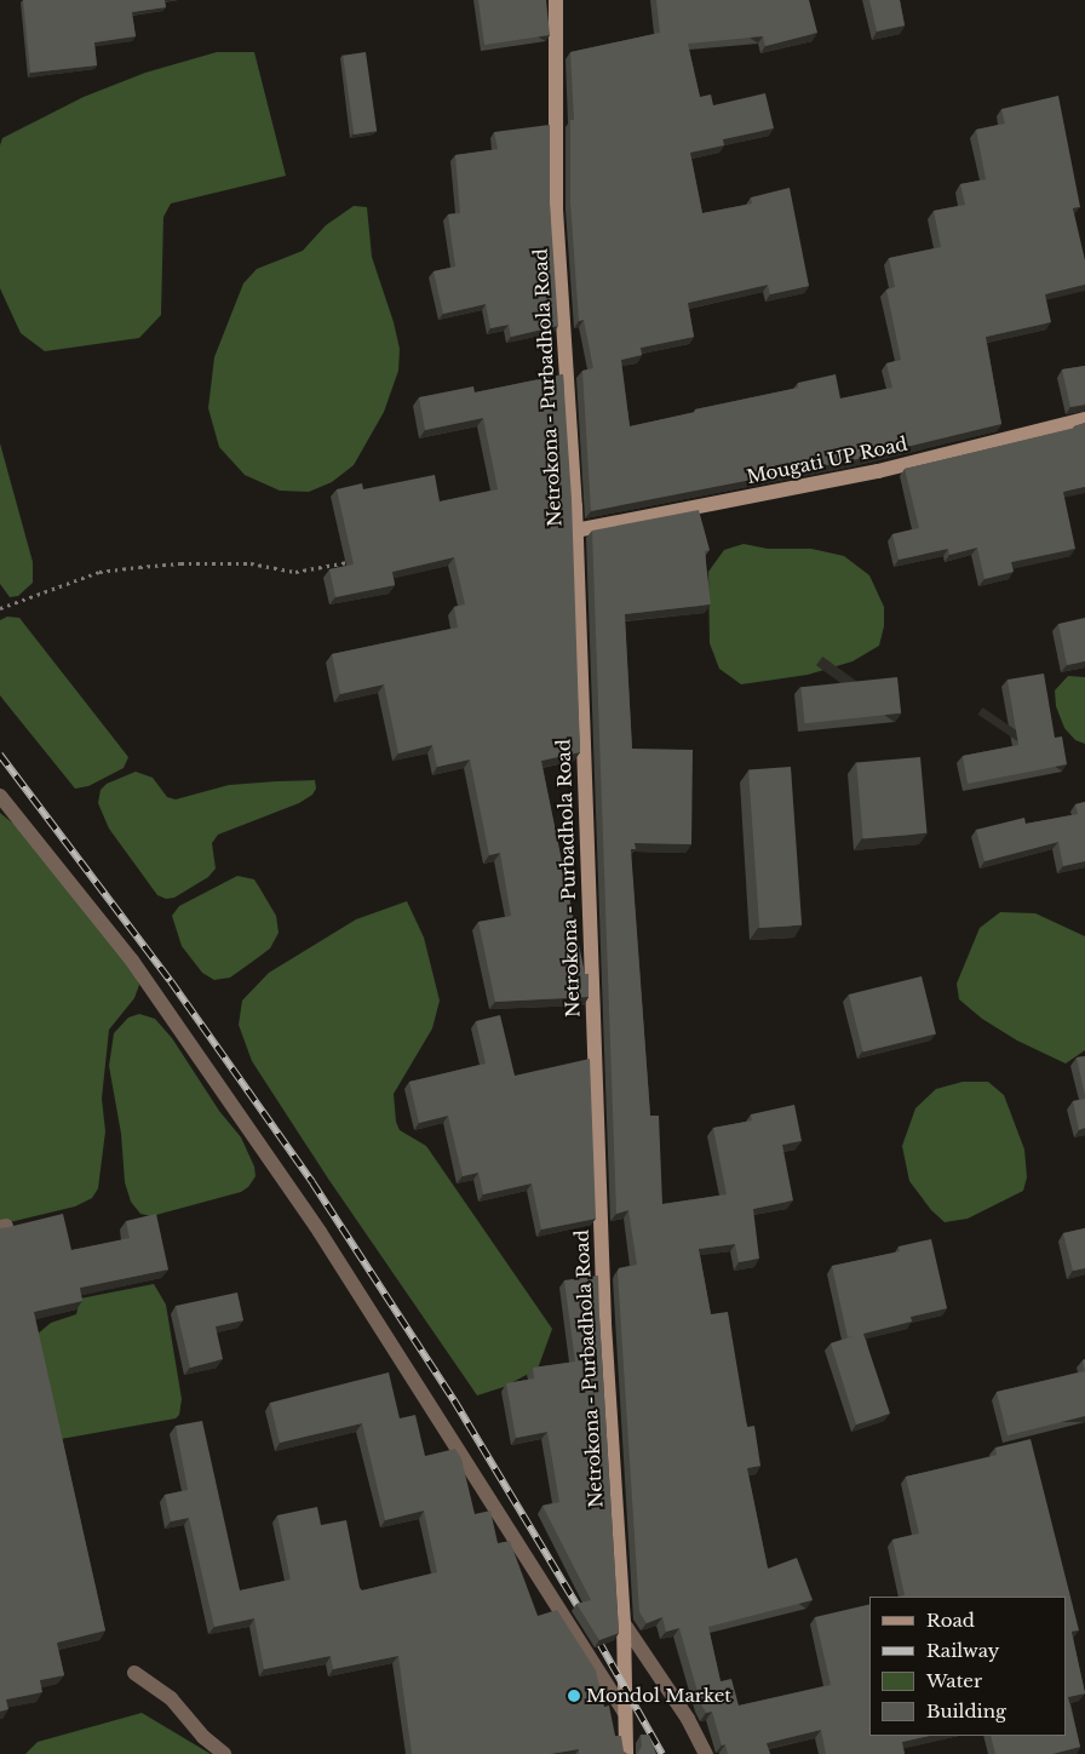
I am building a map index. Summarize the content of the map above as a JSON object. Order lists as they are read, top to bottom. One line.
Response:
{"streets":{"main road":["Netrokona - Purbadhola Road","Mougati UP Road"]},"crossings":[["Netrokona - Purbadhola Road","Mougati UP Road"]],"places":["Mondol Market"],"legend":["Road","Railway","Water","Building"]}
